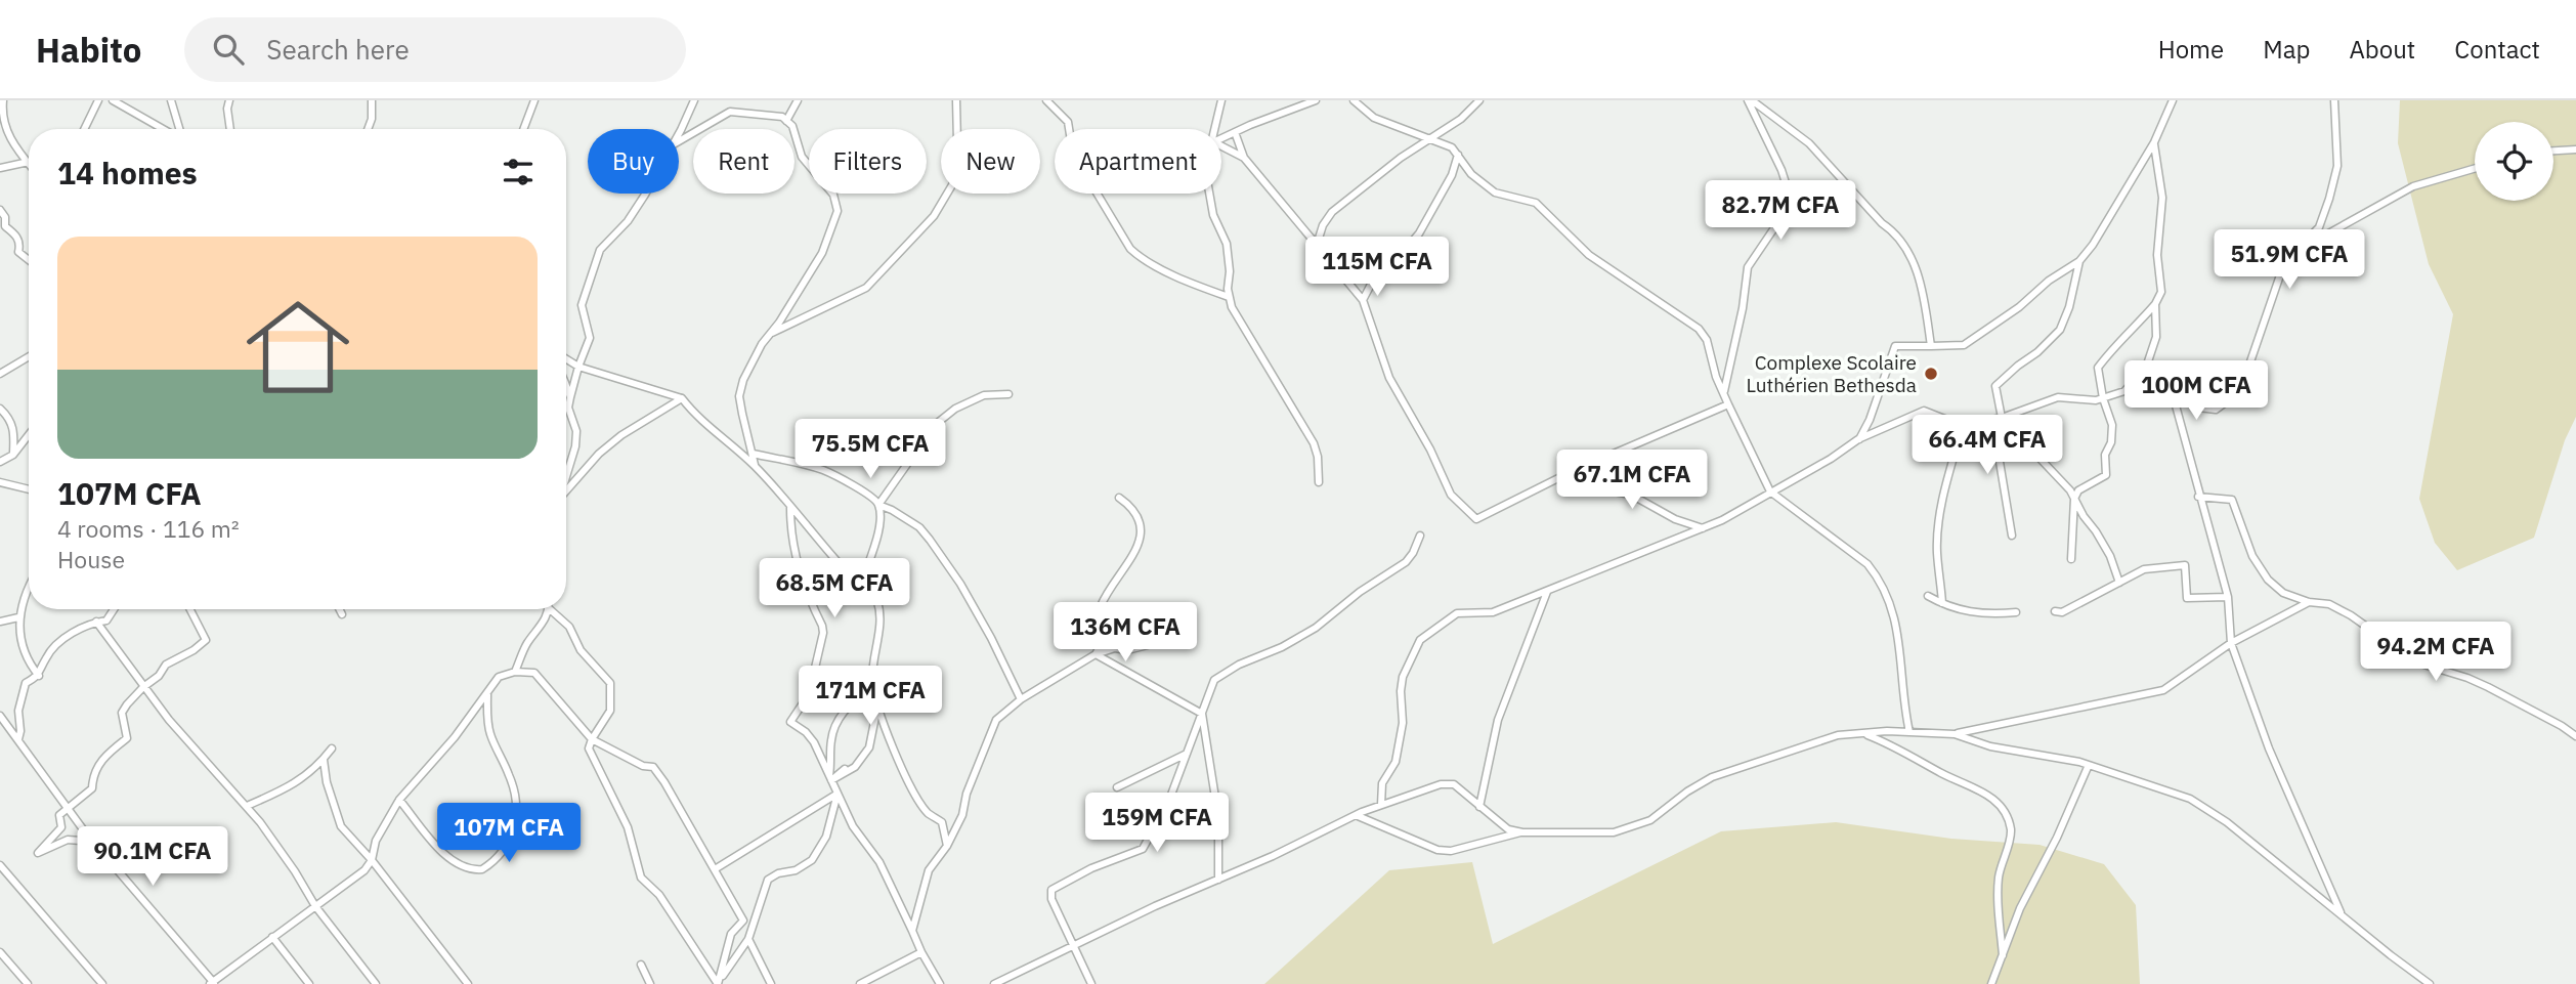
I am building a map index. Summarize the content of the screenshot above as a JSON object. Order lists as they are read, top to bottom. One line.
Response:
{"places":["Complexe Scolaire Luthérien Bethesda"],"page":{"header":"Habito","search":"Search here","nav":["Home","Map","About","Contact"],"chip":["Buy","Rent","Filters","New","Apartment"],"heading":"14 homes","price":["82.7M CFA","51.9M CFA","115M CFA","100M CFA","66.4M CFA","75.5M CFA","67.1M CFA","68.5M CFA","136M CFA","94.2M CFA","171M CFA","159M CFA","107M CFA","90.1M CFA"],"list":[{"name":"107M CFA","note":"4 rooms · 116 m² · House"}]}}
